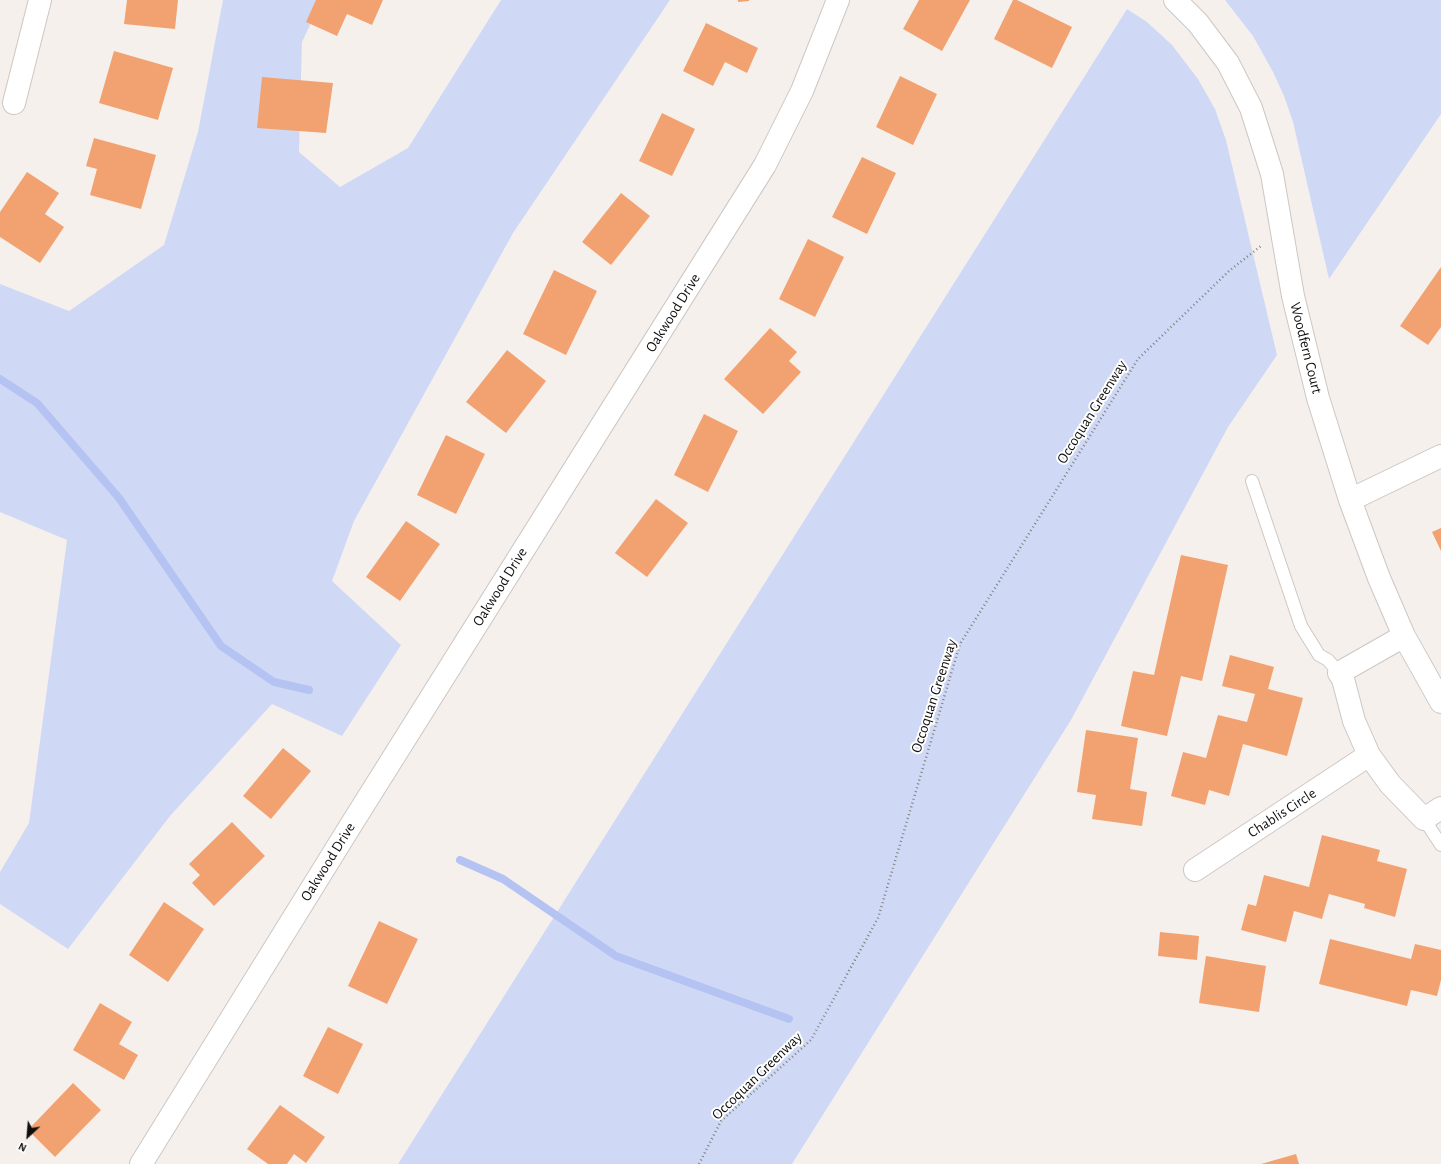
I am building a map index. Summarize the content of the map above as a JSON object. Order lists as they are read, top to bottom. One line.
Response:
{"streets":{"street":["Oakwood Drive","Woodfern Court","Chablis Circle"],"path":["Occoquan Greenway"]},"crossings":[["Woodfern Court","Occoquan Greenway"]],"north":"bottom left"}
